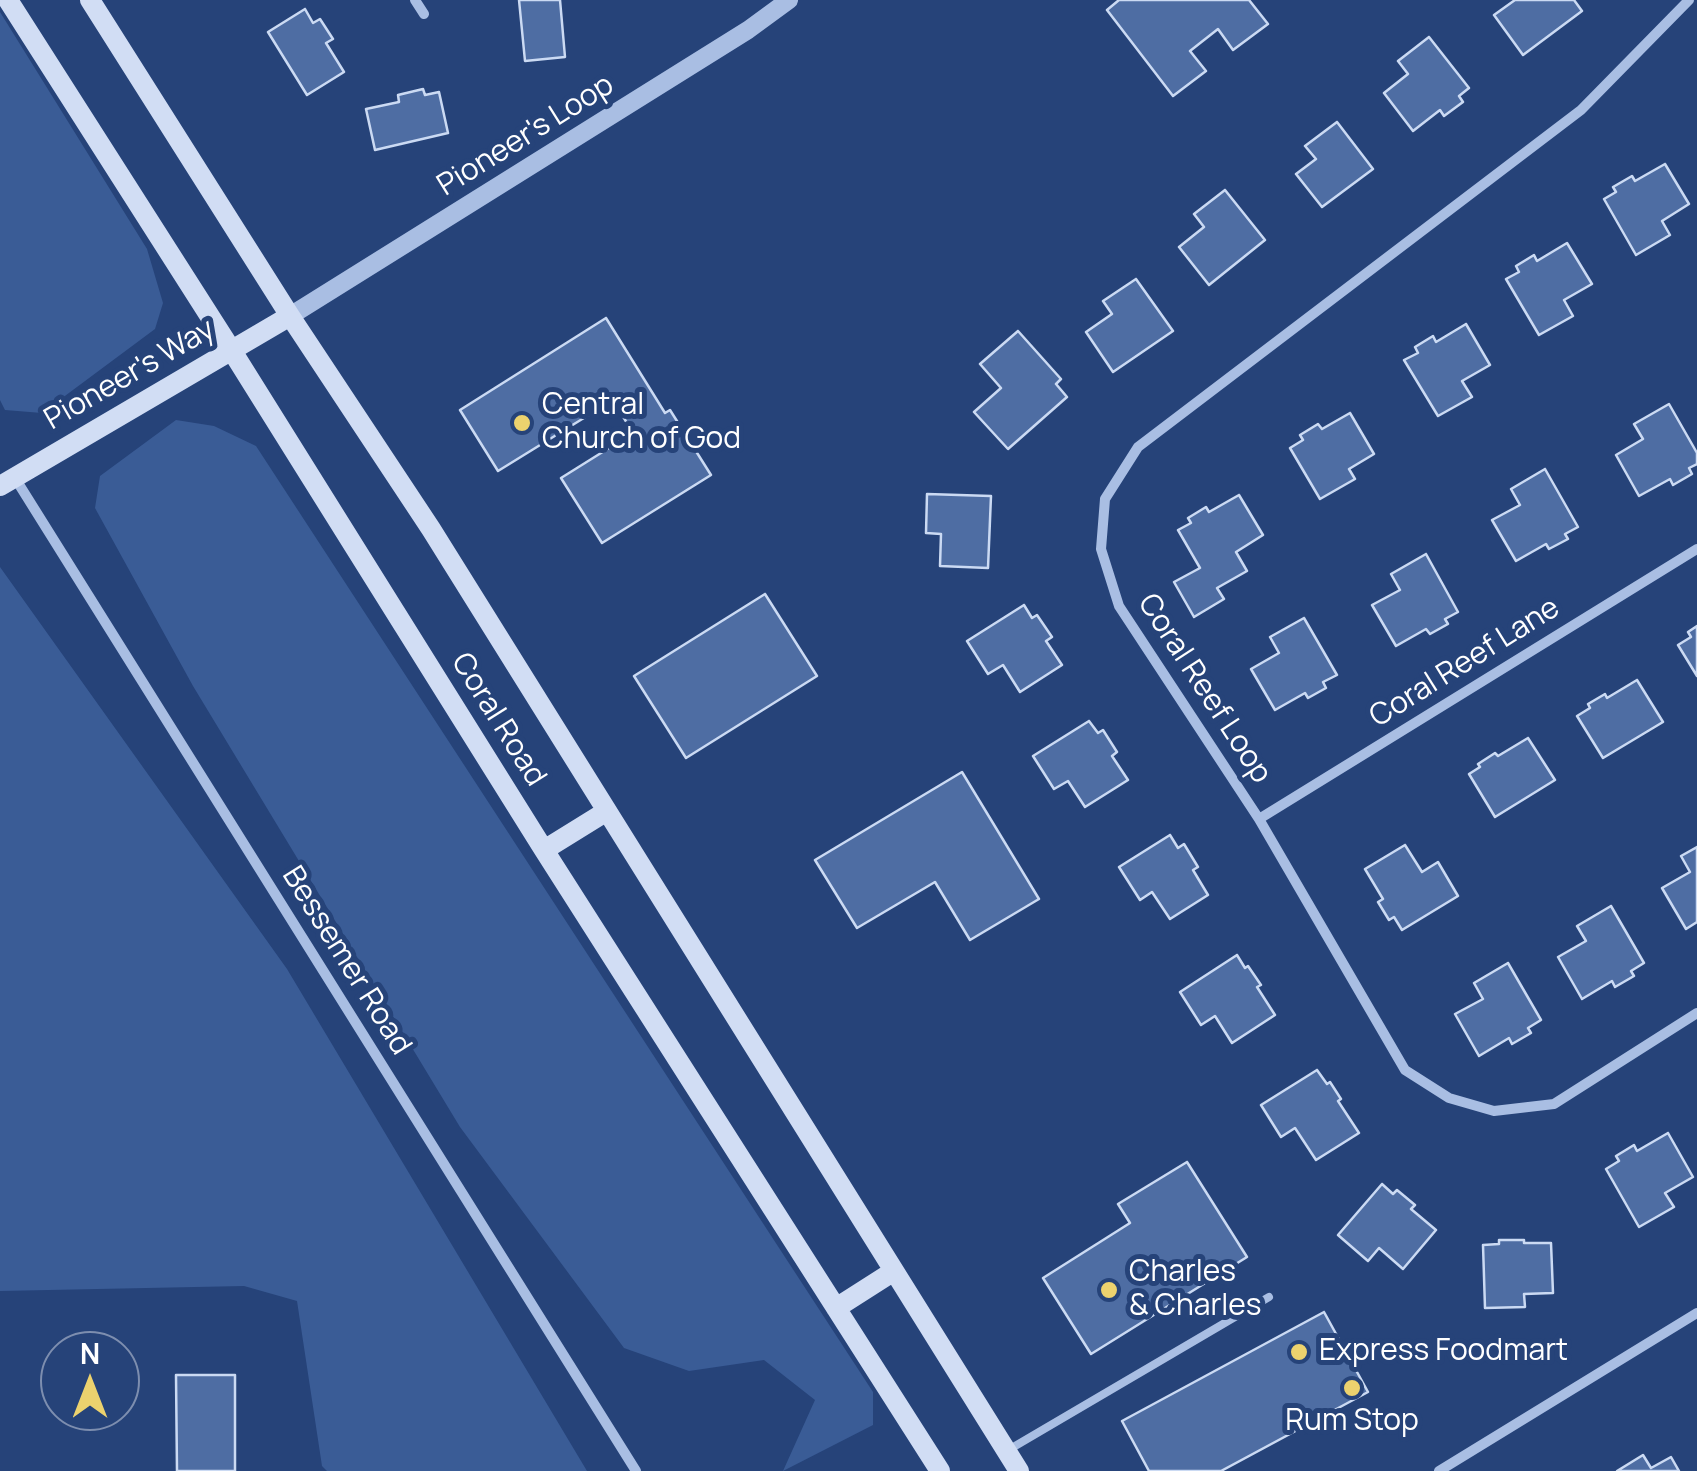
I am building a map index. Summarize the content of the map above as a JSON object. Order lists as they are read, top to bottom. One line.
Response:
{"streets":{"main road":["Pioneer's Way","Coral Road"],"street":["Pioneer's Loop","Coral Reef Lane","Coral Reef Loop","Bessemer Road"]},"crossings":[["Pioneer's Loop","Pioneer's Way"],["Pioneer's Loop","Coral Road"],["Pioneer's Way","Coral Road"],["Pioneer's Way","Bessemer Road"],["Coral Reef Lane","Coral Reef Loop"]],"places":["Central Church of God","Charles & Charles","Express Foodmart","Rum Stop"],"north":"top"}
